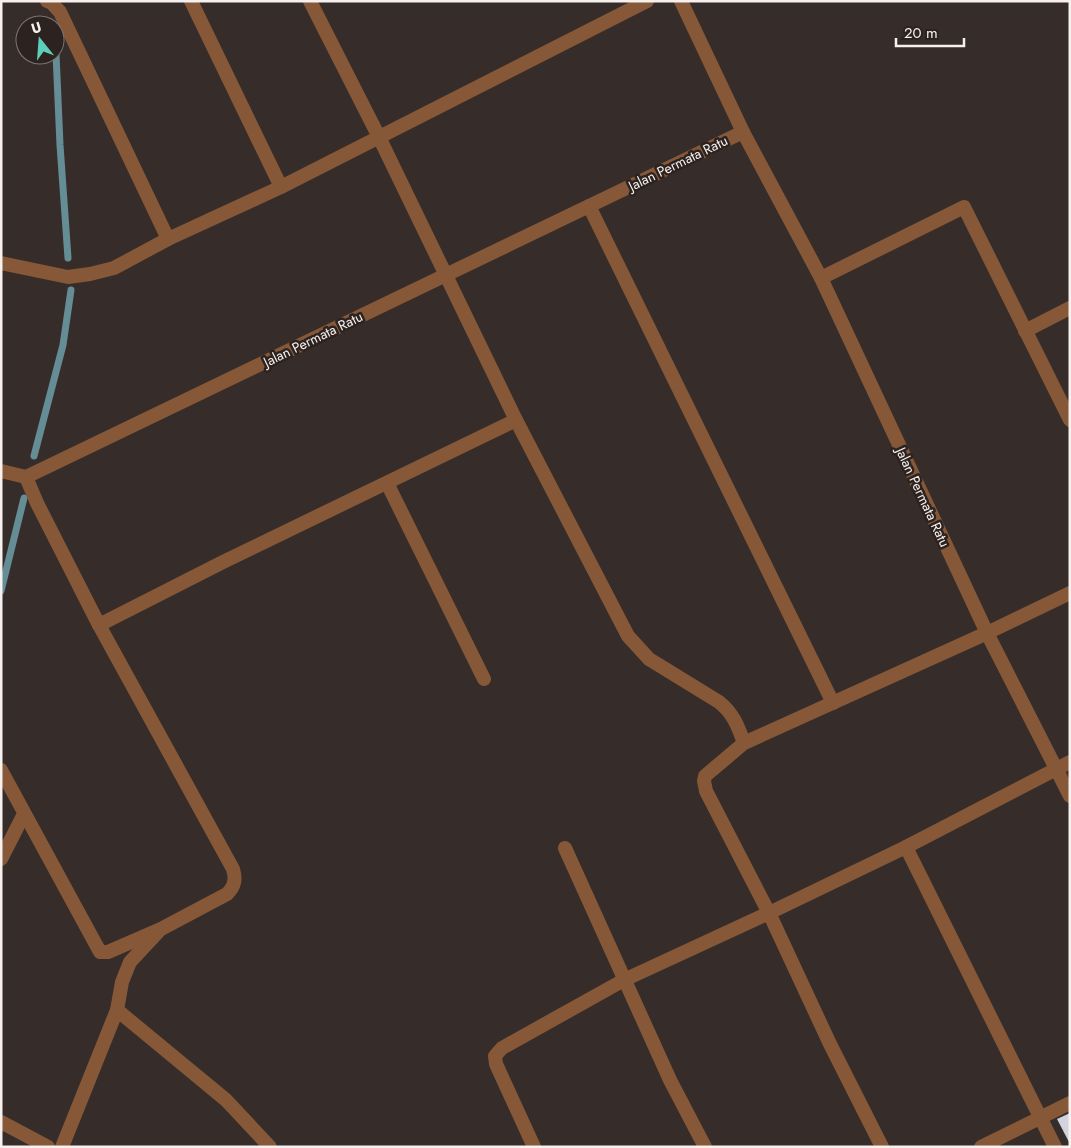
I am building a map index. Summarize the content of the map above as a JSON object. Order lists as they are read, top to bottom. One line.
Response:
{"streets":{"street":["Jalan Permata Ratu"]},"scale_bar":"20 m","north":"top"}
